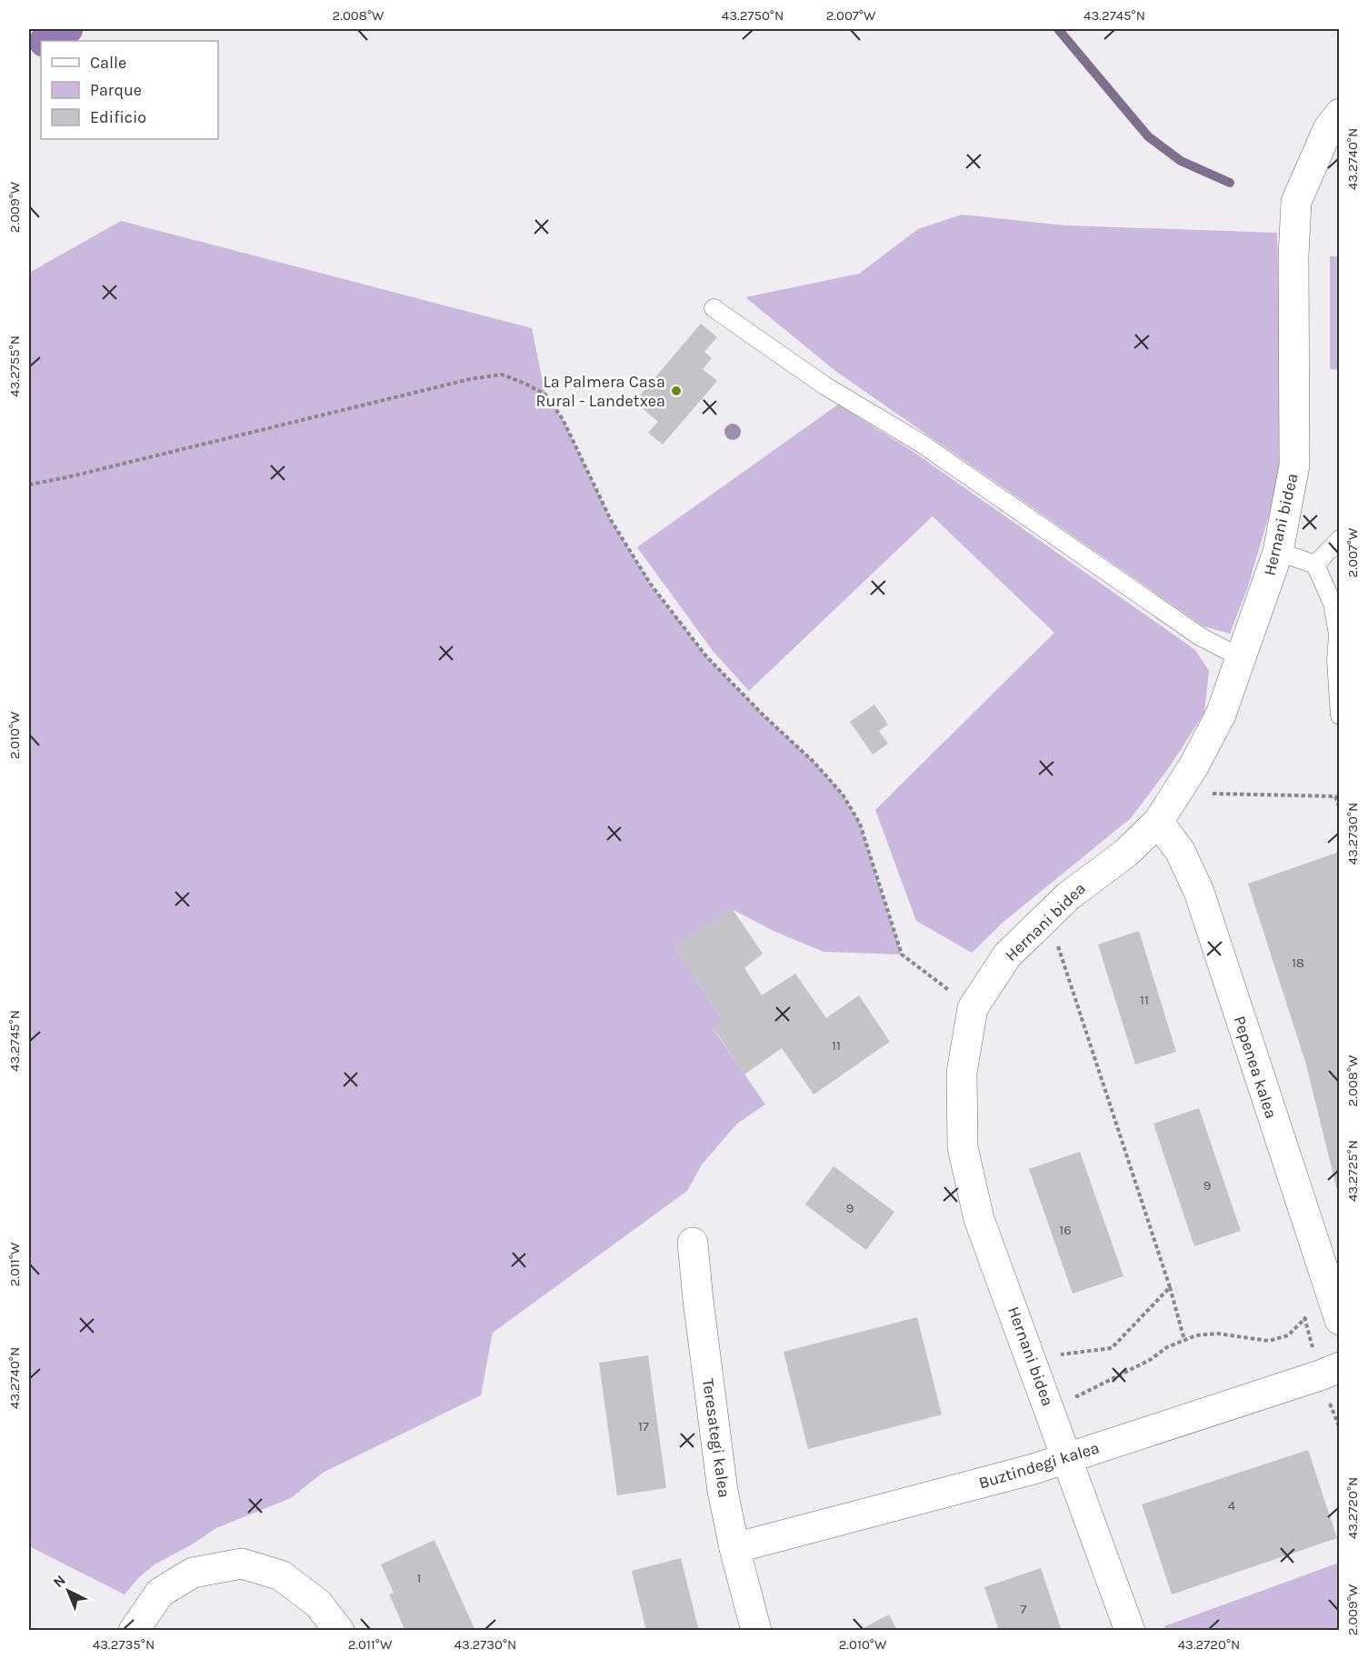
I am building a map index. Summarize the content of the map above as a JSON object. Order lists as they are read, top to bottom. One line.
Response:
{"streets":{"street":["Hernani bidea","Pepenea kalea","Teresategi kalea","Buztindegi kalea"]},"crossings":[["Hernani bidea","Pepenea kalea"],["Hernani bidea","Buztindegi kalea"],["Teresategi kalea","Buztindegi kalea"]],"places":["La Palmera Casa Rural - Landetxea"],"house_numbers":["18","11","11","9","9","16","17","4","1","7"],"legend":["Calle","Parque","Edificio"],"north":"top left","coordinates":["2.008°W","43.2750°N","2.007°W","43.2745°N","43.2740°N","2.009°W","43.2755°N","2.010°W","43.2730°N","43.2725°N","2.011°W","43.2720°N","43.2735°N"]}
